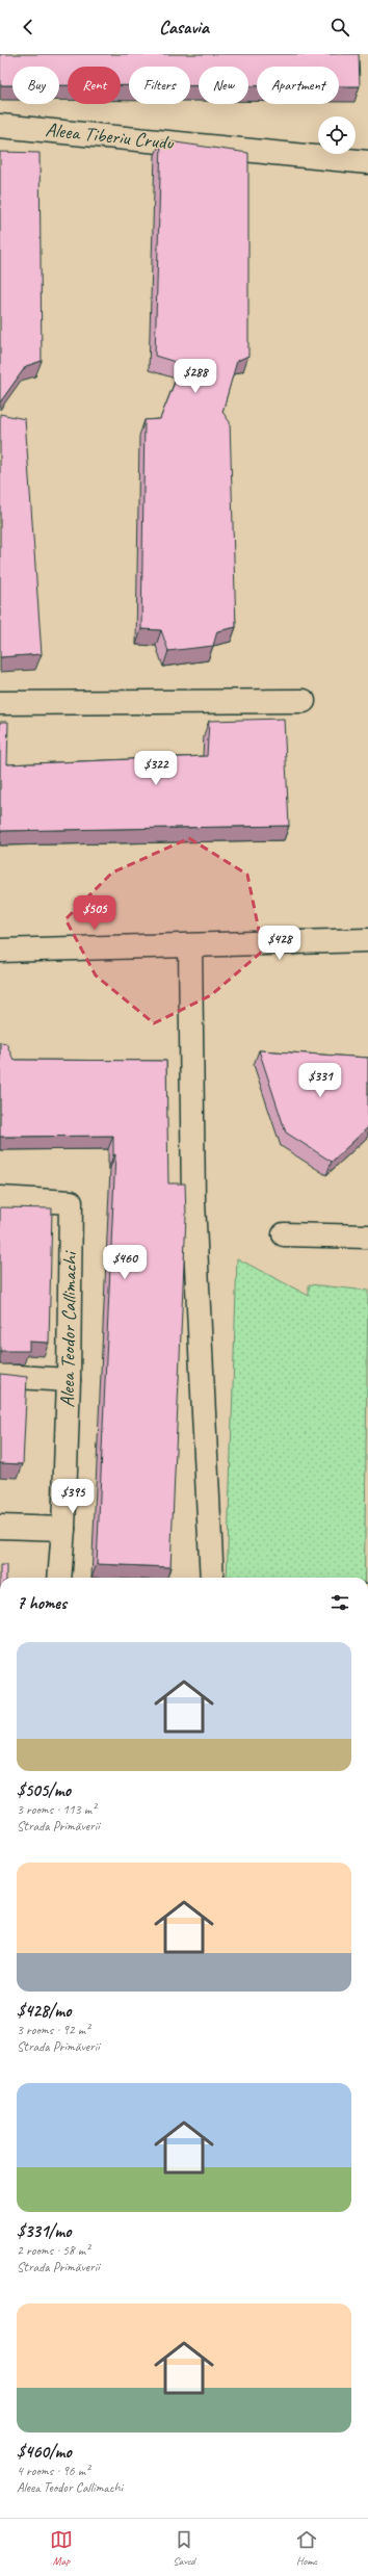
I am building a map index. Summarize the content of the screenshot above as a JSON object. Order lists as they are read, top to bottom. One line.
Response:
{"streets":{"street":["Aleea Tiberiu Crudu","Aleea Teodor Callimachi"]},"page":{"header":"Casavia","chip":["Buy","Rent","Filters","New","Apartment"],"price":["$288","$322","$505","$428","$331","$460","$395"],"heading":"7 homes","list":[{"name":"$505/mo","note":"3 rooms · 113 m² · Strada Primăverii"},{"name":"$428/mo","note":"3 rooms · 92 m² · Strada Primăverii"},{"name":"$331/mo","note":"2 rooms · 58 m² · Strada Primăverii"},{"name":"$460/mo","note":"4 rooms · 96 m² · Aleea Teodor Callimachi"}],"tabs":["Map","Saved","Home"]}}
